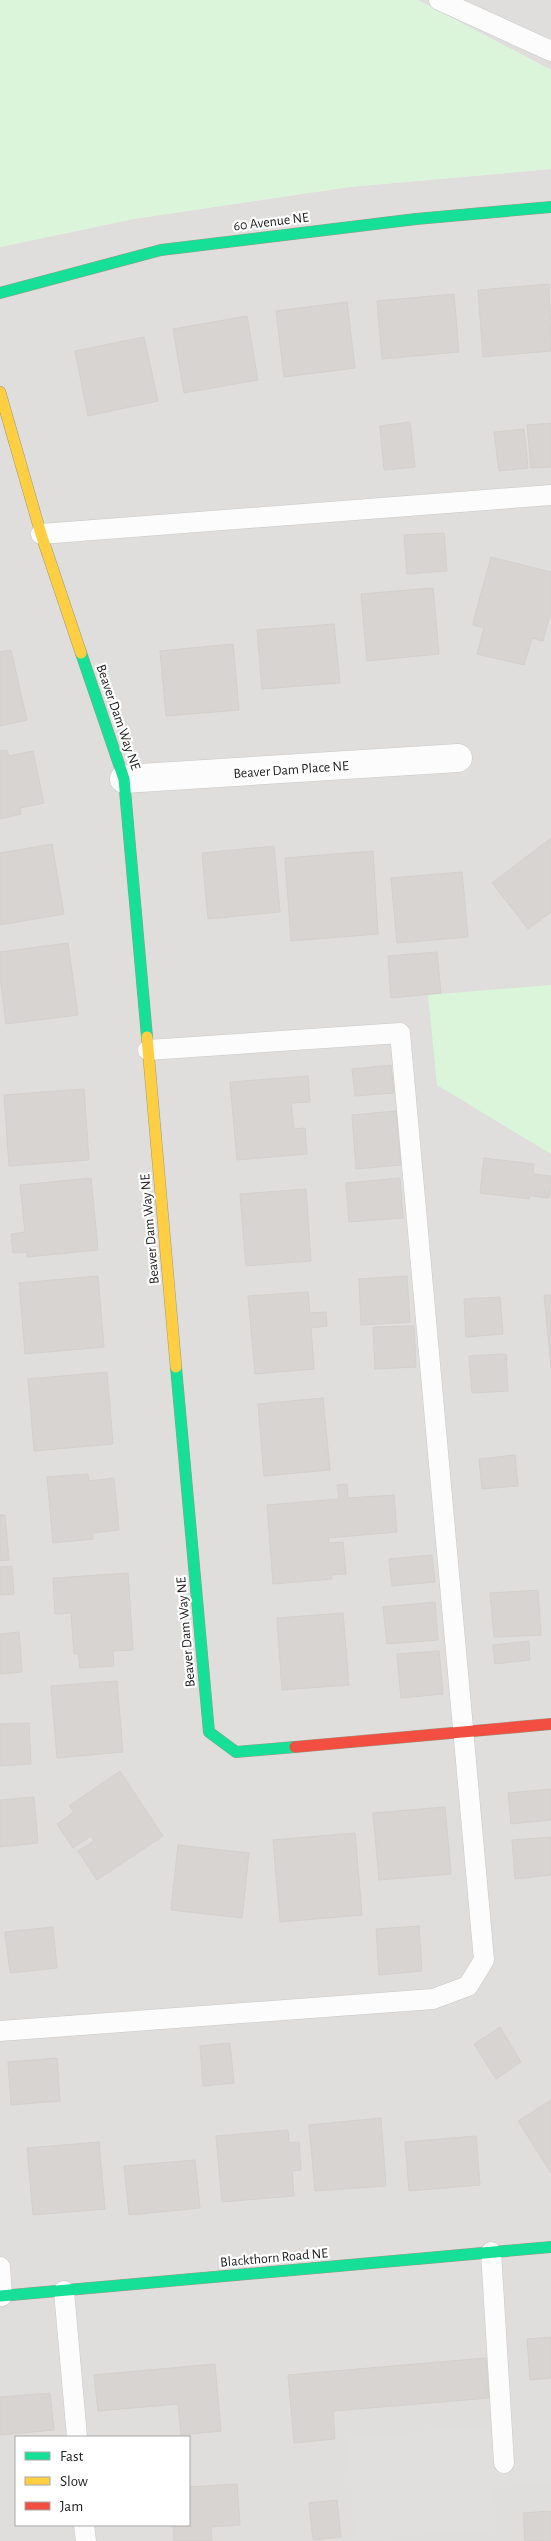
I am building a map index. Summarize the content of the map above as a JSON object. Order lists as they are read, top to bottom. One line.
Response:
{"streets":{"street":["60 Avenue NE","Beaver Dam Way NE","Beaver Dam Place NE","Blackthorn Road NE"]},"crossings":[["Beaver Dam Way NE","Beaver Dam Place NE"]],"legend":["Fast","Slow","Jam"]}
